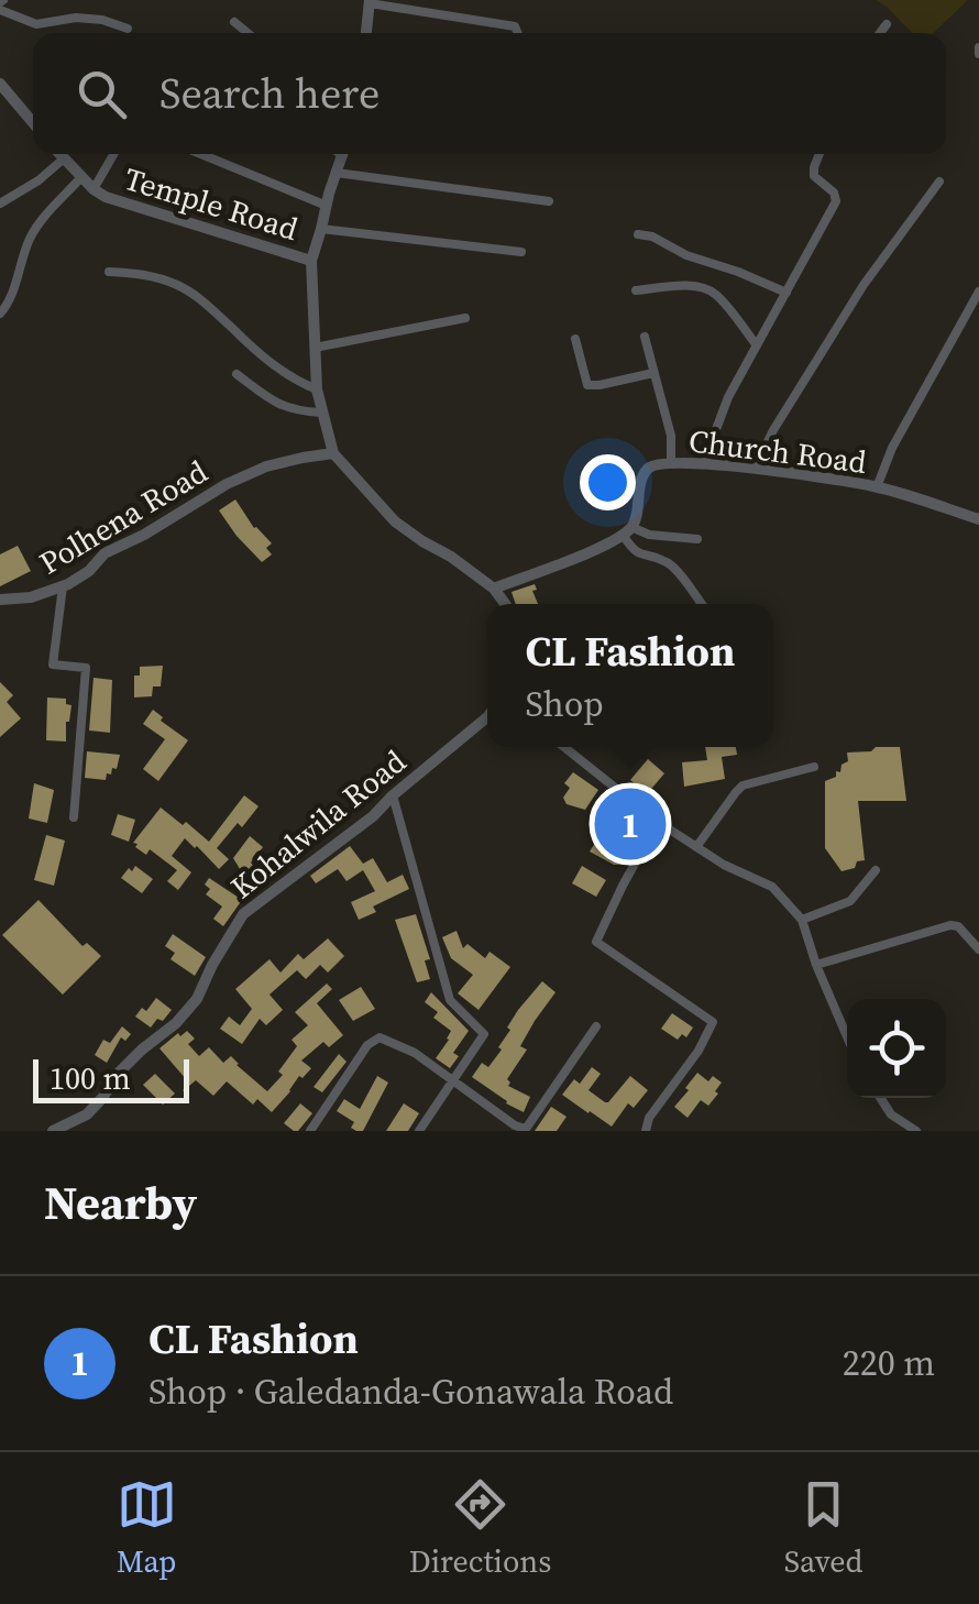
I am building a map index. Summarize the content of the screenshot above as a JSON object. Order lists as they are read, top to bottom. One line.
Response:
{"streets":{"street":["Temple Road","Church Road","Polhena Road","Kohalwila Road"]},"scale_bar":"100 m","page":{"search":"Search here","popup":["CL Fashion","Shop"],"pins":"1","scale":"100 m","heading":"Nearby","list":[{"mark":"1","name":"CL Fashion","note":"Shop · Galedanda-Gonawala Road","value":"220 m"}],"nav":["Map","Directions","Saved"]}}
